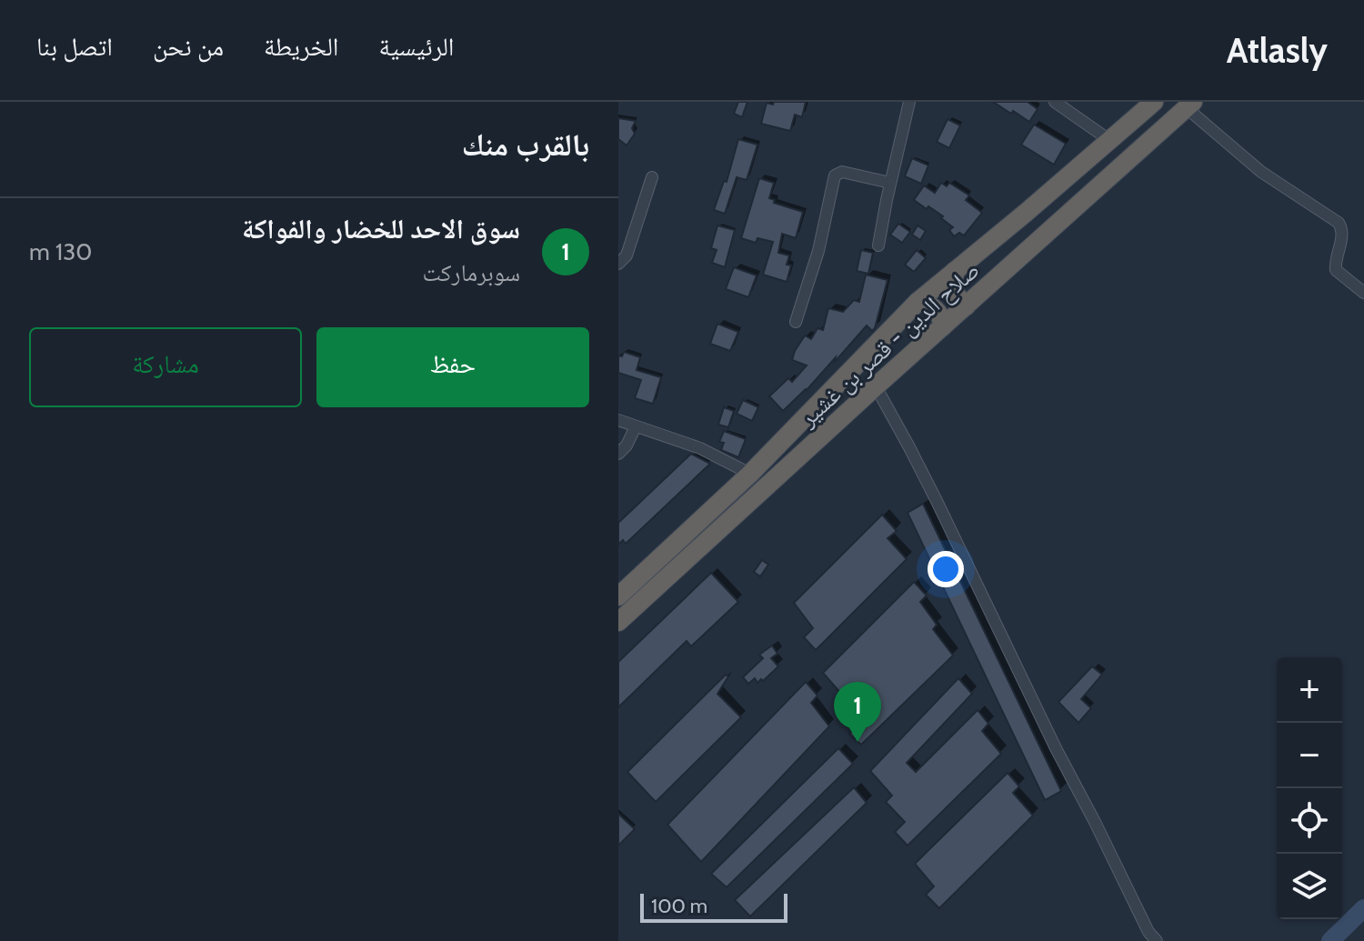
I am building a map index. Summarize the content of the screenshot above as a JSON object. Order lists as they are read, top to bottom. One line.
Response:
{"streets":{"highway":["صلاح الدين - قصر بن غشير"]},"scale_bar":"100 m","page":{"header":"Atlasly","nav":["الرئيسية","الخريطة","من نحن","اتصل بنا"],"heading":"بالقرب منك","list":[{"mark":"1","name":"سوق الاحد للخضار والفواكة","note":"سوبرماركت","value":"130 m"}],"buttons":["حفظ","مشاركة"],"map_buttons":["+","−"],"pins":"1","scale":"100 m"}}
